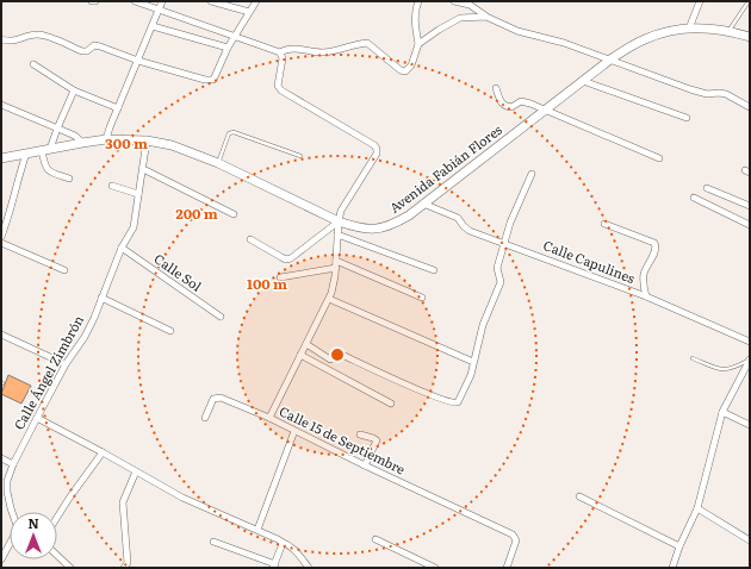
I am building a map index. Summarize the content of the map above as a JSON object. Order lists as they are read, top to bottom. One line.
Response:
{"streets":{"main road":["Avenida Fabián Flores"],"street":["Calle Capulines","Calle Sol","Calle Ángel Zimbrón","Calle 15 de Septiembre"]},"crossings":[["Avenida Fabián Flores","Calle Capulines"],["Avenida Fabián Flores","Calle Ángel Zimbrón"],["Avenida Fabián Flores","Calle 15 de Septiembre"],["Calle Sol","Calle Ángel Zimbrón"]],"north":"top","rings":["300 m","200 m","100 m"]}
